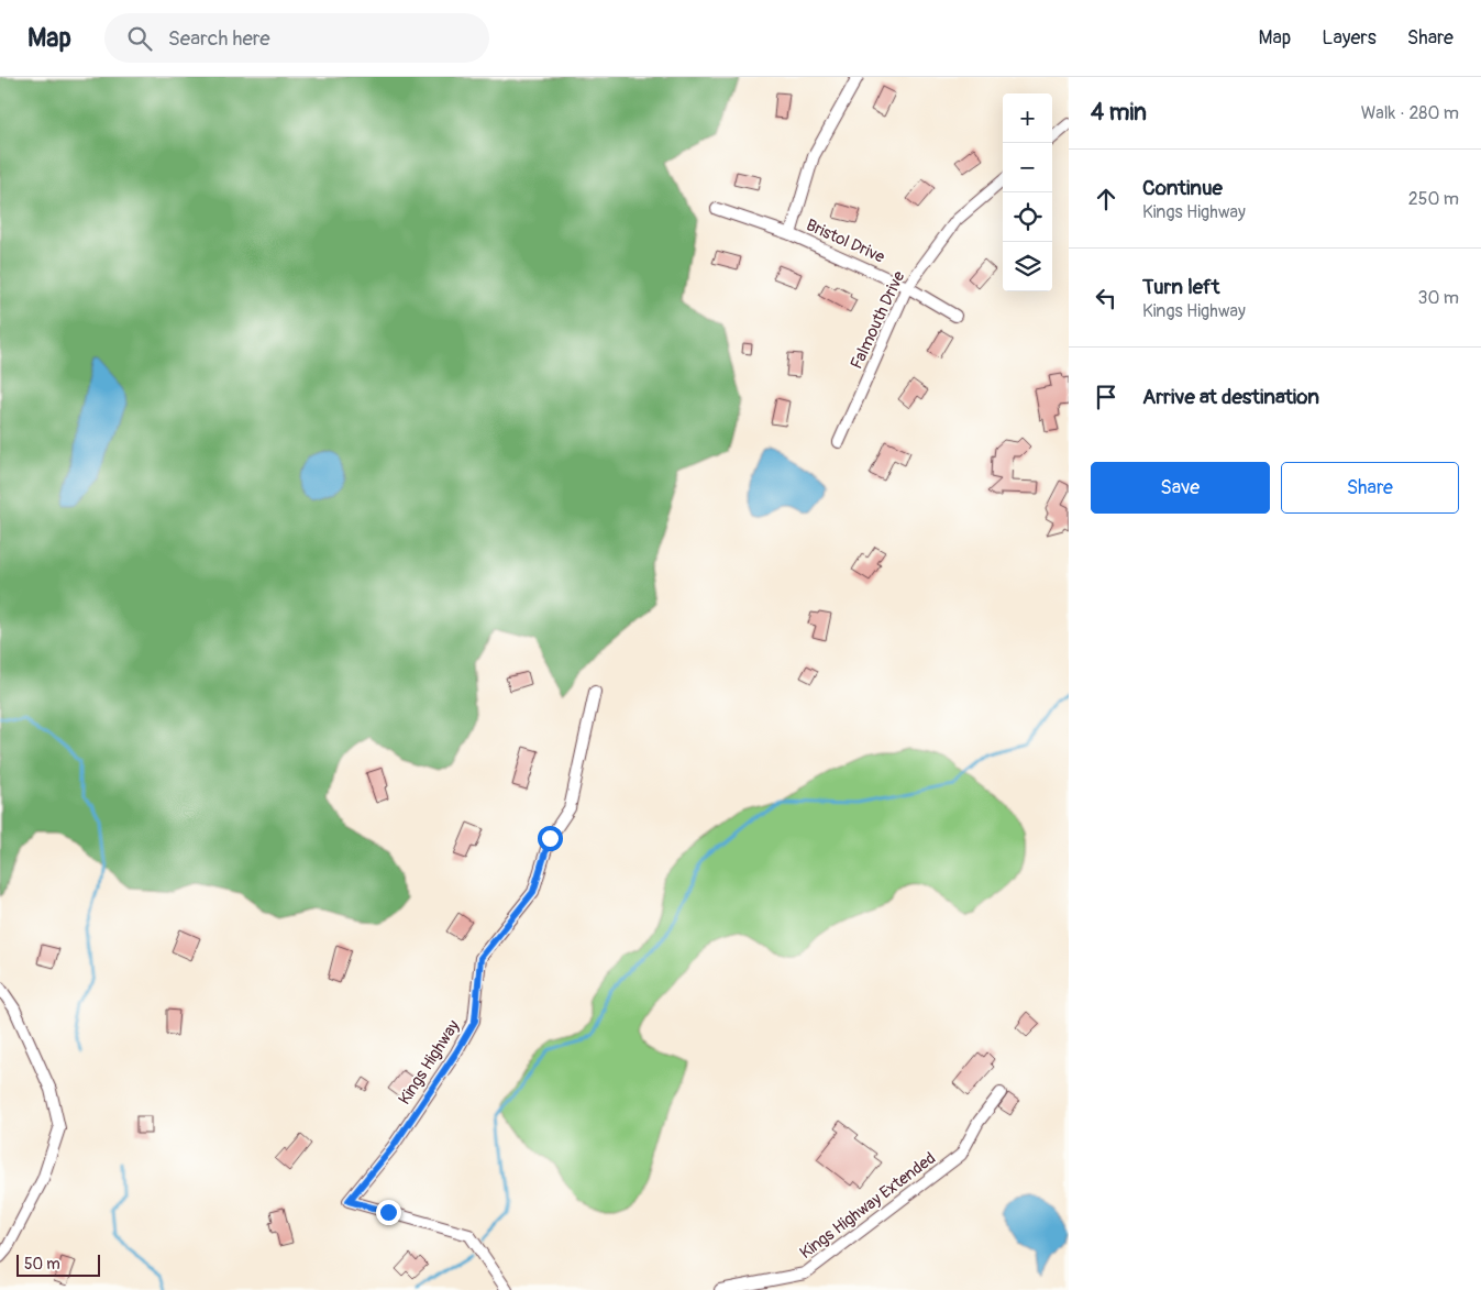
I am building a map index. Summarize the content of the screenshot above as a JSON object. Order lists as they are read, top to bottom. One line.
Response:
{"streets":{"street":["Bristol Drive","Falmouth Drive","Kings Highway","Kings Highway Extended"]},"crossings":[["Bristol Drive","Falmouth Drive"]],"scale_bar":"50 m","page":{"header":"Map","search":"Search here","nav":["Map","Layers","Share"],"heading":["4 min","Walk · 280 m"],"map_buttons":["+","−"],"list":[["Continue","Kings Highway","250 m"],["Turn left","Kings Highway","30 m"],"Arrive at destination"],"buttons":["Save","Share"],"scale":"50 m"}}
